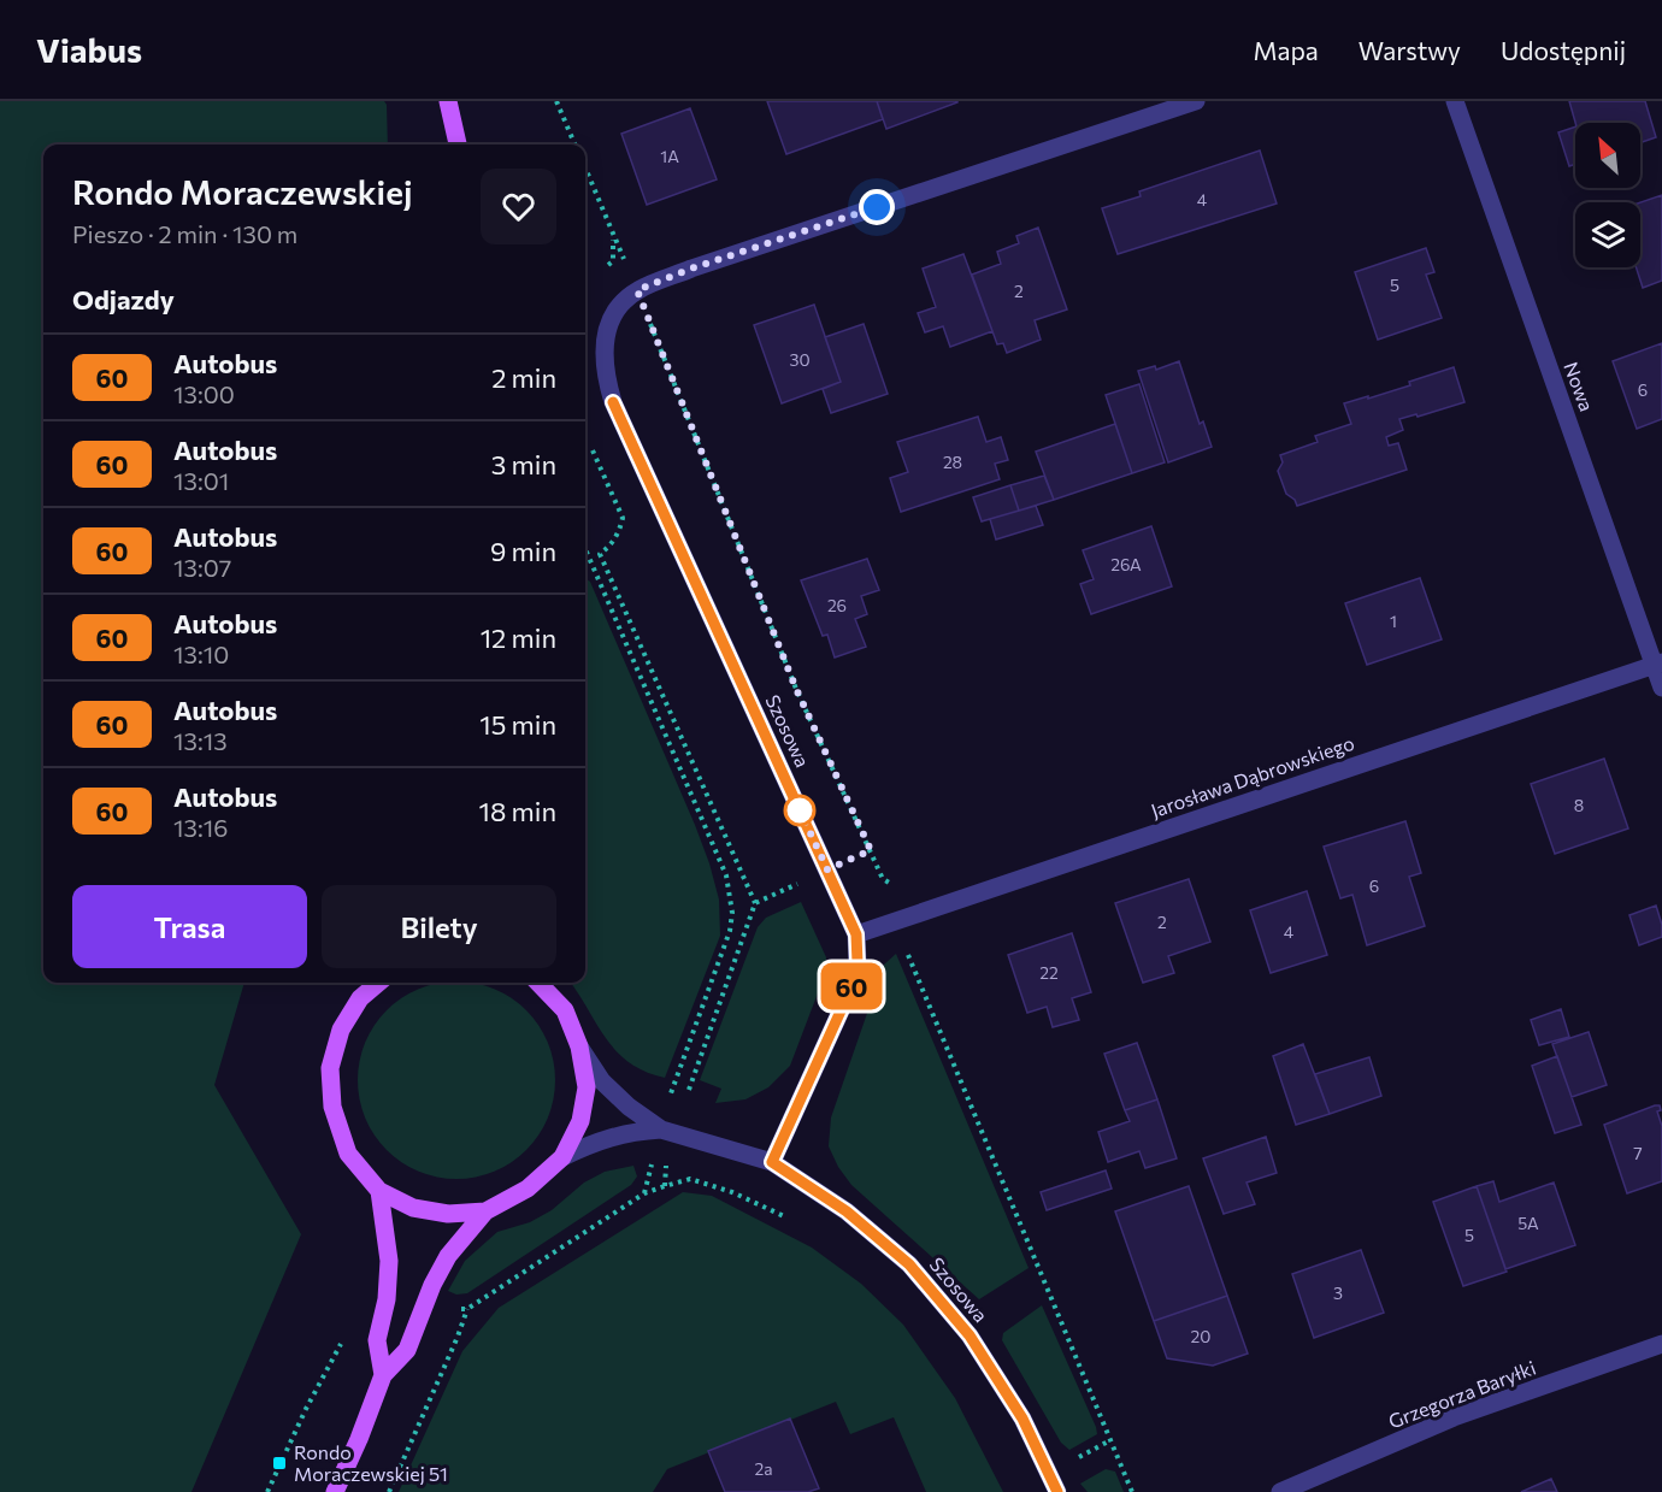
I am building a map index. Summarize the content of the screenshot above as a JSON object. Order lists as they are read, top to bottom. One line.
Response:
{"streets":{"street":["Nowa","Szosowa","Jarosława Dąbrowskiego","Grzegorza Baryłki"]},"crossings":[["Nowa","Jarosława Dąbrowskiego"],["Szosowa","Jarosława Dąbrowskiego"]],"places":{"transit":["Rondo Moraczewskiej 51"]},"lines":["bus line 60"],"house_numbers":["1A","4","5","2","30","6","28","26A","26","1","8","6","2","4","22","7","5A","5","3","20","2a"],"north":"top left","page":{"header":"Viabus","nav":["Mapa","Warstwy","Udostępnij"],"on_map":"60","heading":[["Rondo Moraczewskiej","Pieszo · 2 min · 130 m"],"Odjazdy"],"list":[{"mark":"60","name":"Autobus","note":"13:00","value":"2 min"},{"mark":"60","name":"Autobus","note":"13:01","value":"3 min"},{"mark":"60","name":"Autobus","note":"13:07","value":"9 min"},{"mark":"60","name":"Autobus","note":"13:10","value":"12 min"},{"mark":"60","name":"Autobus","note":"13:13","value":"15 min"},{"mark":"60","name":"Autobus","note":"13:16","value":"18 min"}],"buttons":["Trasa","Bilety"]}}
